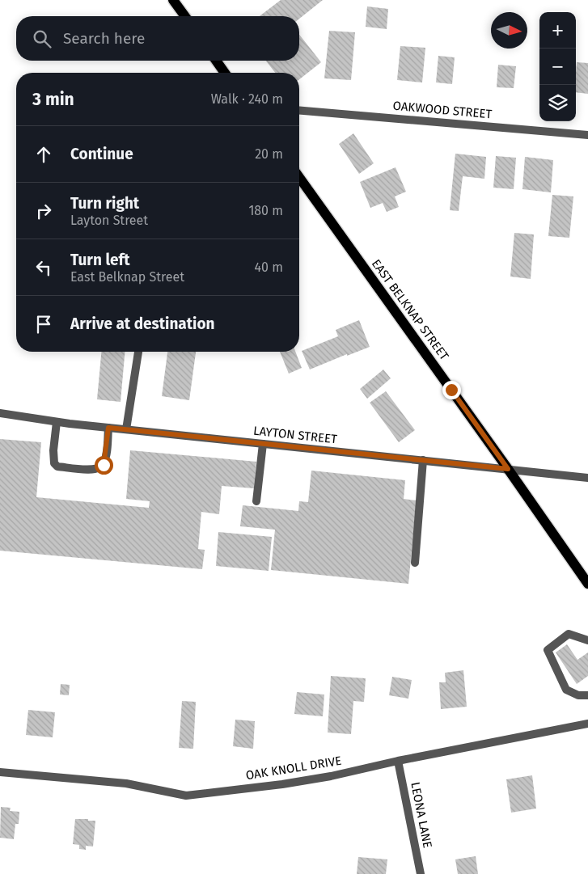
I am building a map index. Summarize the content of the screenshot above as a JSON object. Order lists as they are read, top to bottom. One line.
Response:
{"streets":{"main road":["EAST BELKNAP STREET"],"street":["OAKWOOD STREET","LAYTON STREET","OAK KNOLL DRIVE","LEONA LANE"]},"crossings":[["EAST BELKNAP STREET","LAYTON STREET"],["OAK KNOLL DRIVE","LEONA LANE"]],"north":"right","page":{"map_buttons":["+","−"],"search":"Search here","heading":["3 min","Walk · 240 m"],"list":[["Continue","20 m"],["Turn right","Layton Street","180 m"],["Turn left","East Belknap Street","40 m"],"Arrive at destination"]}}
